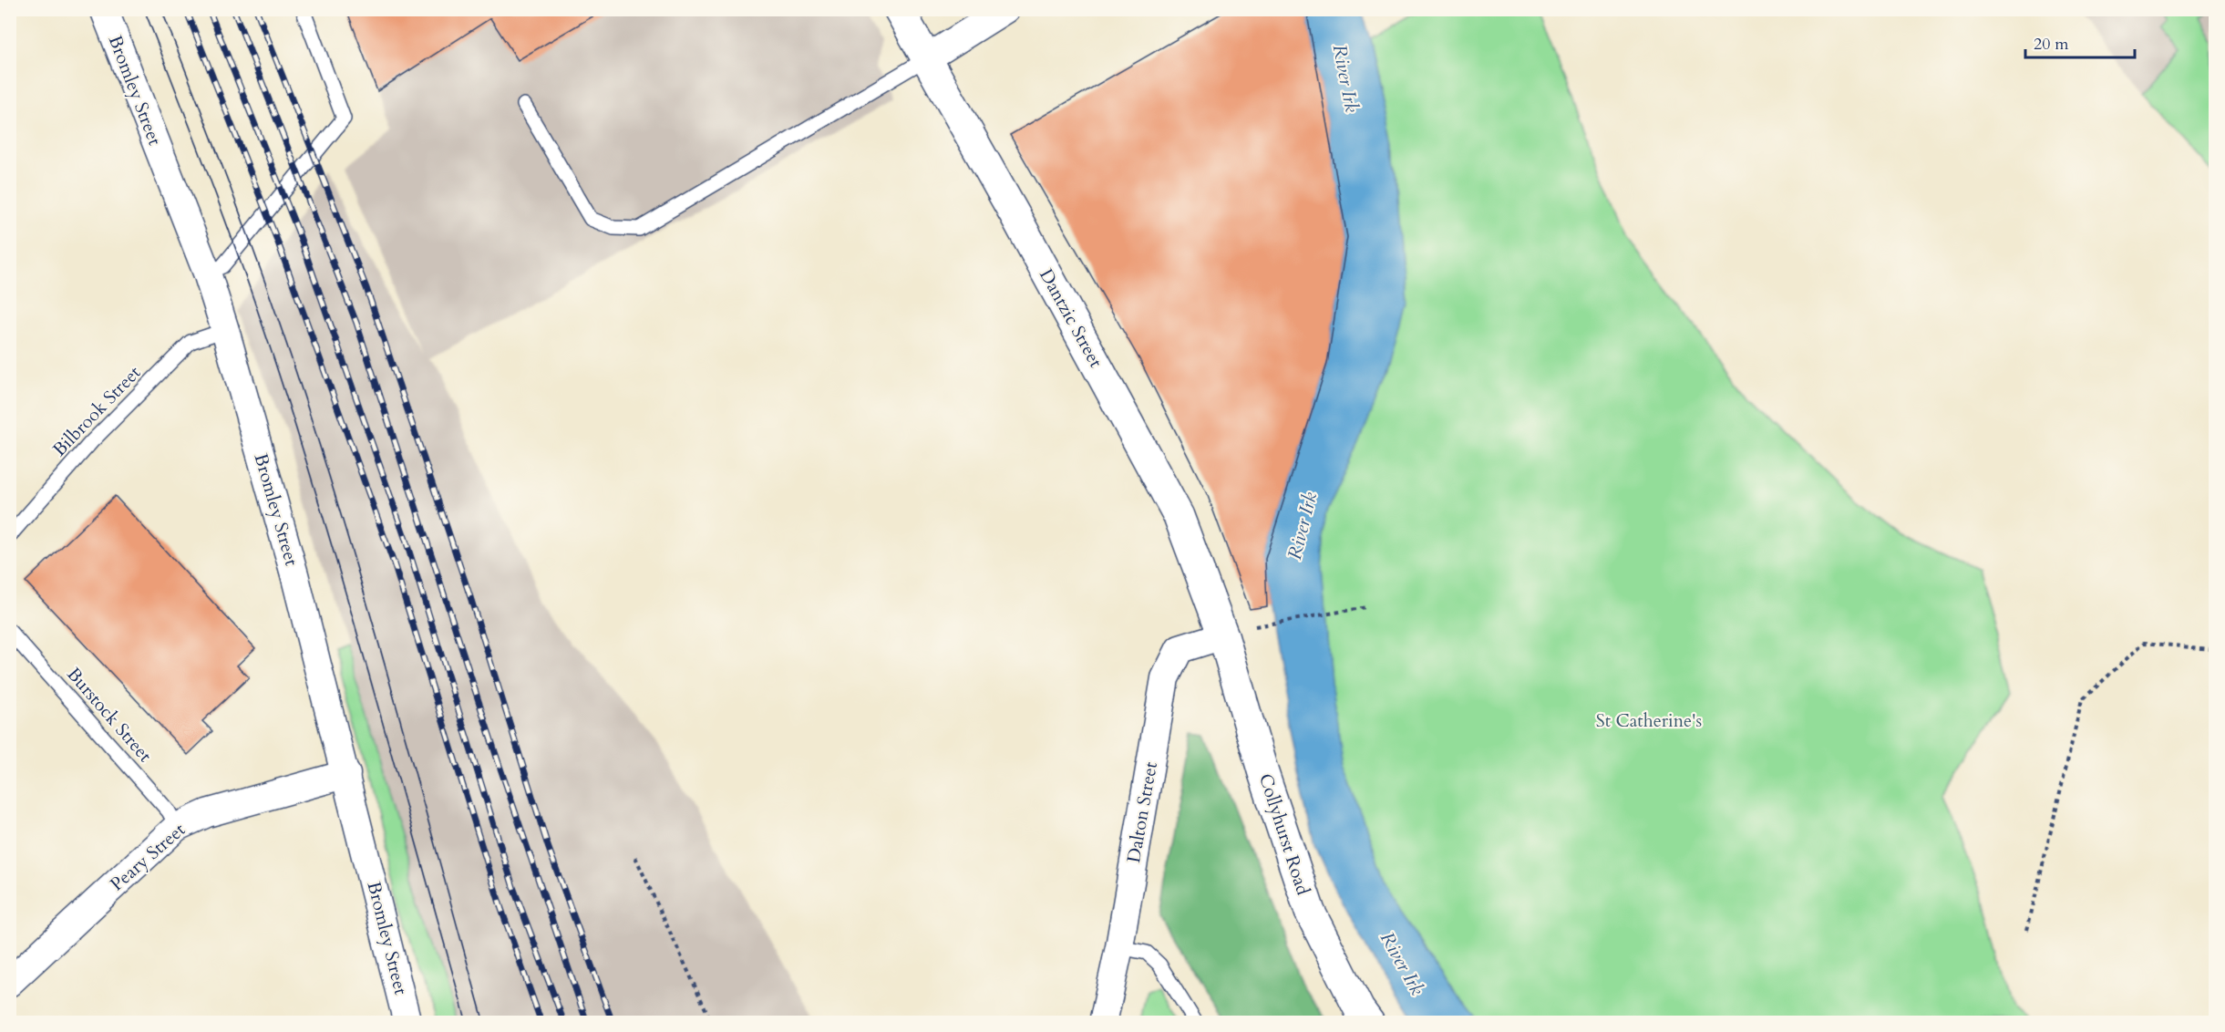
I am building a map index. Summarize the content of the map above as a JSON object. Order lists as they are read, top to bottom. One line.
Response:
{"streets":{"street":["Bromley Street","Dantzic Street","Dalton Street","Collyhurst Road","Peary Street"],"lane":["Bilbrook Street","Burstock Street"]},"crossings":[["Bromley Street","Bilbrook Street"],["Bromley Street","Peary Street"],["Dantzic Street","Dalton Street"],["Dantzic Street","Collyhurst Road"],["Burstock Street","Peary Street"],["Dalton Street","Collyhurst Road"]],"water":["River Irk"],"parks":["St Catherine's"],"scale_bar":"20 m"}
